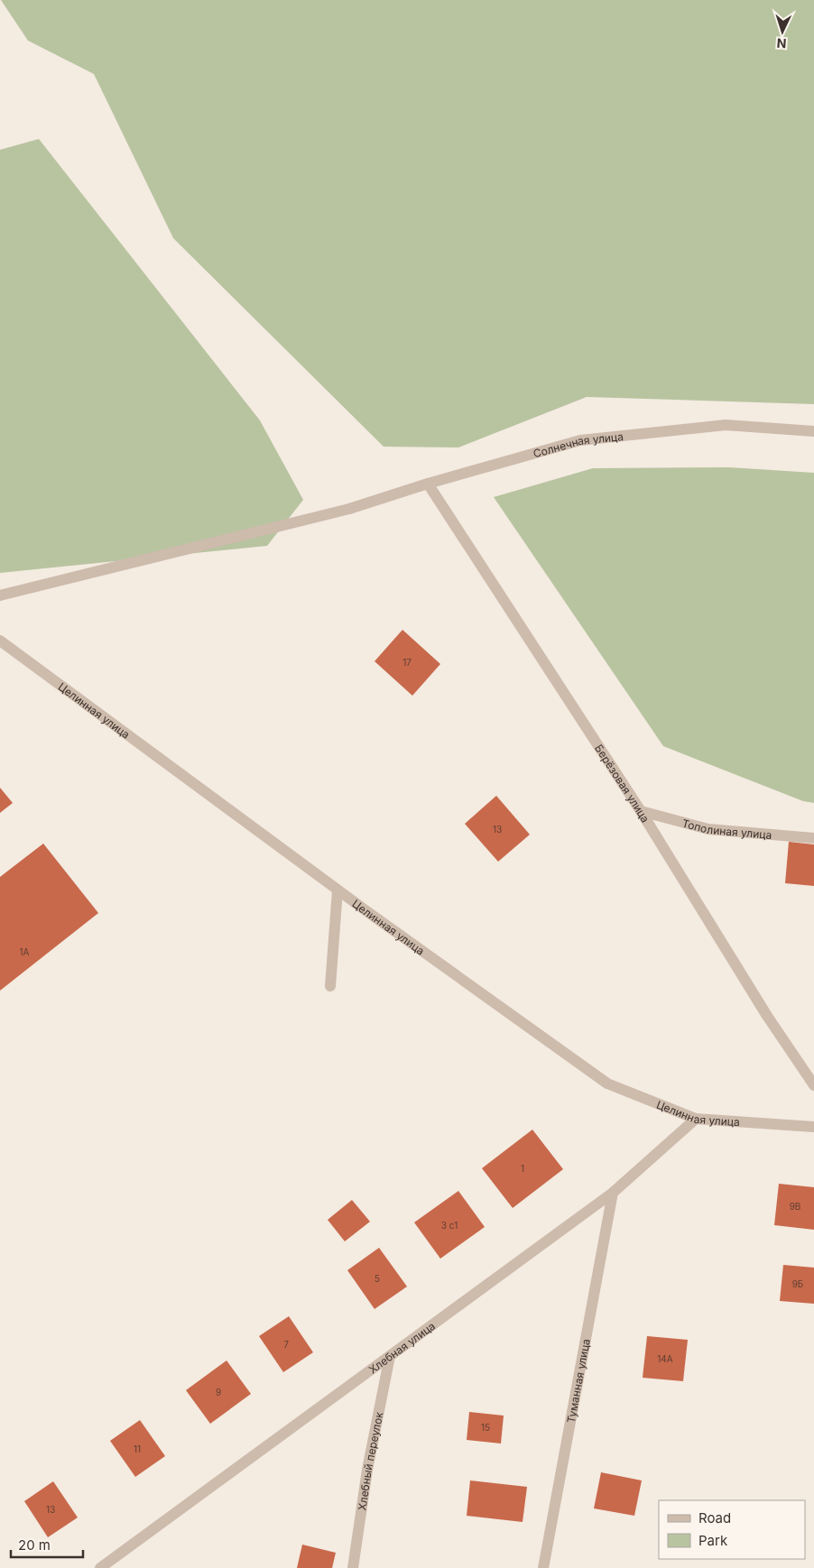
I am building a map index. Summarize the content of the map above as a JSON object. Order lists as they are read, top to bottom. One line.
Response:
{"streets":{"street":["Солнечная улица","Целинная улица","Берёзовая улица","Тополиная улица","Хлебная улица","Туманная улица","Хлебный переулок"]},"crossings":[["Солнечная улица","Берёзовая улица"],["Целинная улица","Хлебная улица"],["Берёзовая улица","Тополиная улица"],["Хлебная улица","Туманная улица"],["Хлебная улица","Хлебный переулок"]],"house_numbers":["17","13","1А","1","9В","3 с1","5","9Б","7","14А","9","15","11","13"],"legend":["Road","Park"],"scale_bar":"20 m","north":"bottom"}
